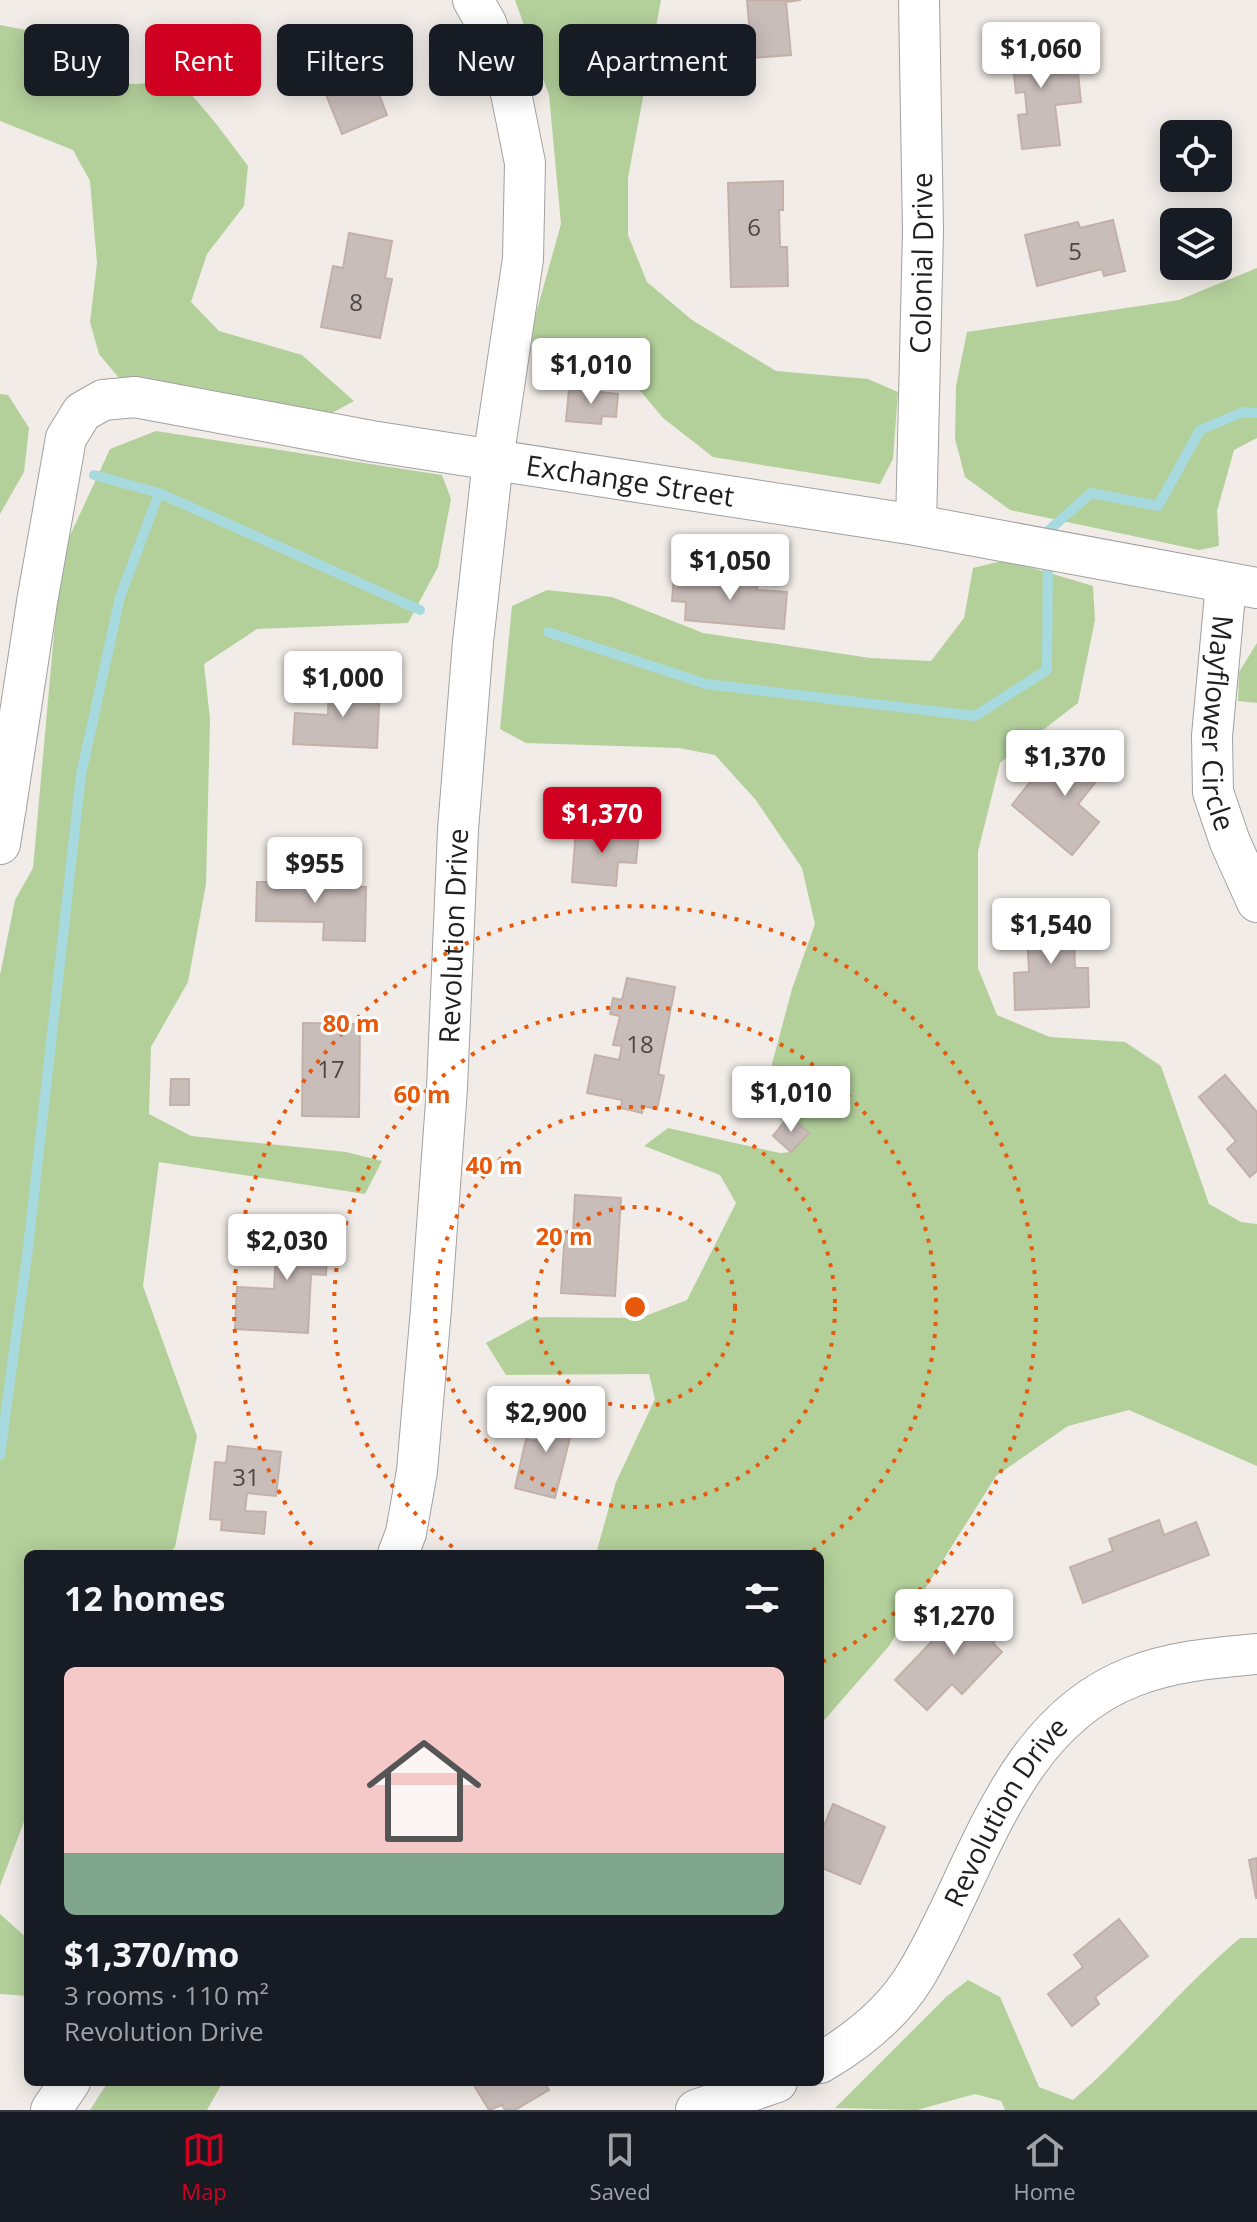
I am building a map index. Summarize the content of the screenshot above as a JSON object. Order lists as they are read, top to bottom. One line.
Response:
{"streets":{"street":["Colonial Drive","Exchange Street","Mayflower Circle","Revolution Drive"]},"crossings":[["Colonial Drive","Exchange Street"],["Exchange Street","Mayflower Circle"],["Exchange Street","Revolution Drive"]],"house_numbers":["6","5","8","18","17","31"],"page":{"price":["$1,060","$1,010","$1,050","$1,000","$1,370","$1,370","$955","$1,540","$1,010","$2,030","$2,900","$1,270"],"chip":["Buy","Rent","Filters","New","Apartment"],"heading":"12 homes","list":[{"name":"$1,370/mo","note":"3 rooms · 110 m² · Revolution Drive"}],"tabs":["Map","Saved","Home"]},"rings":["80 m","60 m","40 m","20 m"]}
